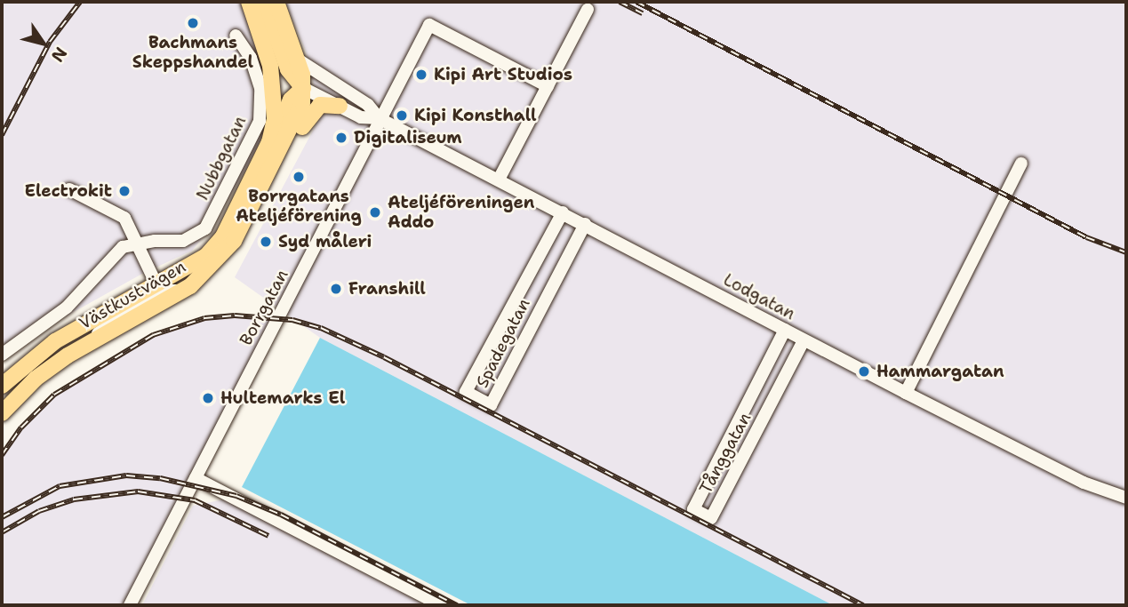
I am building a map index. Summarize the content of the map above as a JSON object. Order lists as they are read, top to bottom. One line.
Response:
{"streets":{"main road":["Västkustvägen"],"street":["Nubbgatan","Lodgatan","Borrgatan","Spadegatan","Tånggatan"]},"crossings":[["Västkustvägen","Lodgatan"],["Lodgatan","Borrgatan"],["Lodgatan","Spadegatan"],["Lodgatan","Tånggatan"]],"places":["Bachmans Skeppshandel","Kipi Art Studios","Kipi Konsthall","Digitaliseum","Borrgatans Ateljéförening","Electrokit","Ateljéföreningen Addo","Syd måleri","Franshill","Hammargatan","Hultemarks El"],"north":"bottom right"}
